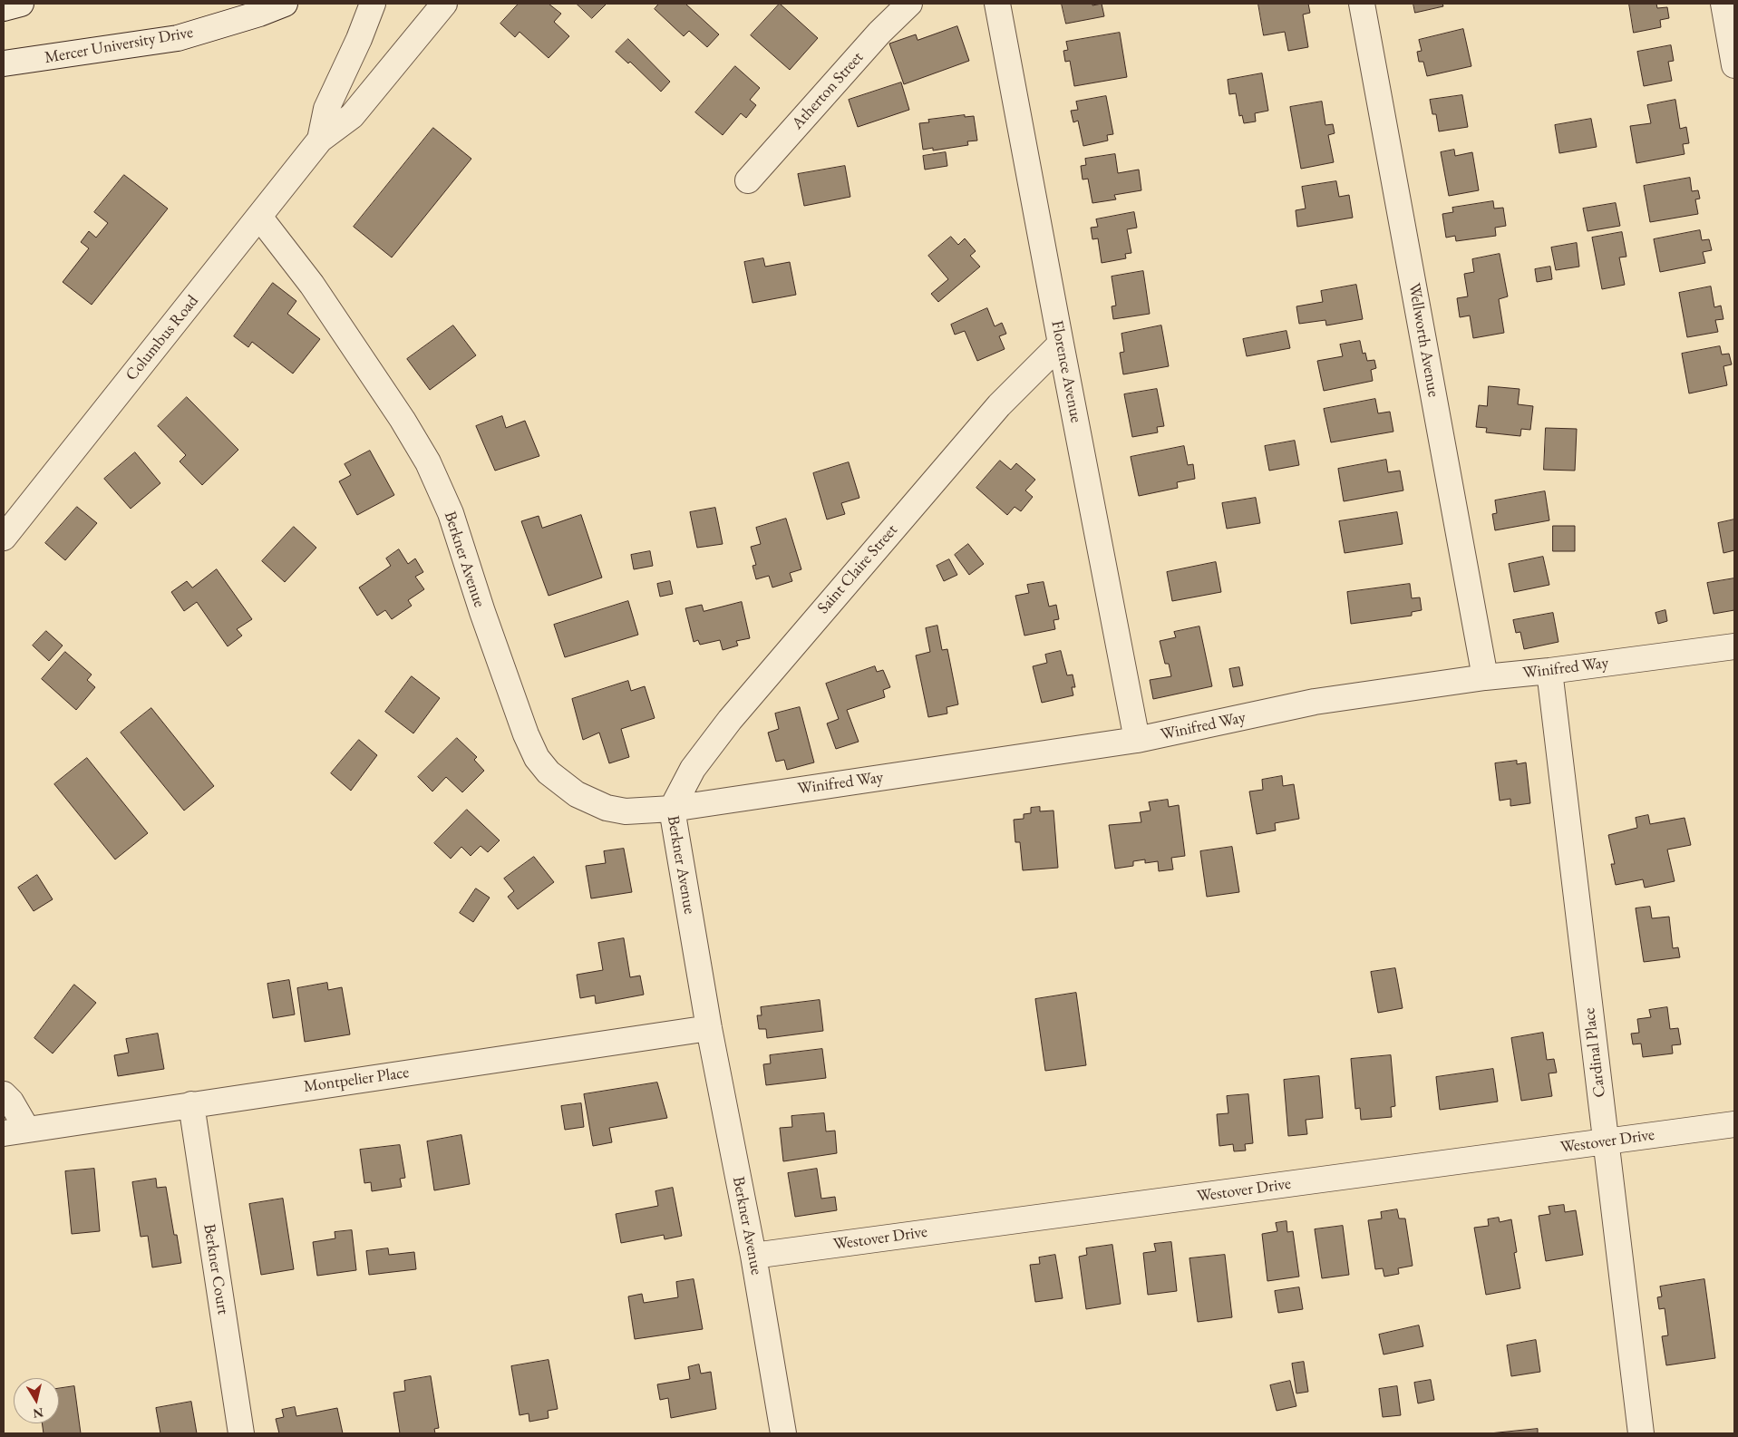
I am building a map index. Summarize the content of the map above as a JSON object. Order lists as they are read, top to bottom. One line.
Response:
{"streets":{"street":["Mercer University Drive","Atherton Street","Columbus Road","Wellworth Avenue","Florence Avenue","Berkner Avenue","Saint Claire Street","Winifred Way","Cardinal Place","Montpelier Place","Westover Drive","Berkner Court"]},"crossings":[["Columbus Road","Berkner Avenue"],["Wellworth Avenue","Winifred Way"],["Florence Avenue","Saint Claire Street"],["Florence Avenue","Winifred Way"],["Berkner Avenue","Saint Claire Street"],["Berkner Avenue","Winifred Way"],["Berkner Avenue","Montpelier Place"],["Berkner Avenue","Westover Drive"],["Saint Claire Street","Winifred Way"],["Winifred Way","Cardinal Place"],["Cardinal Place","Westover Drive"],["Montpelier Place","Berkner Court"]],"north":"bottom"}
